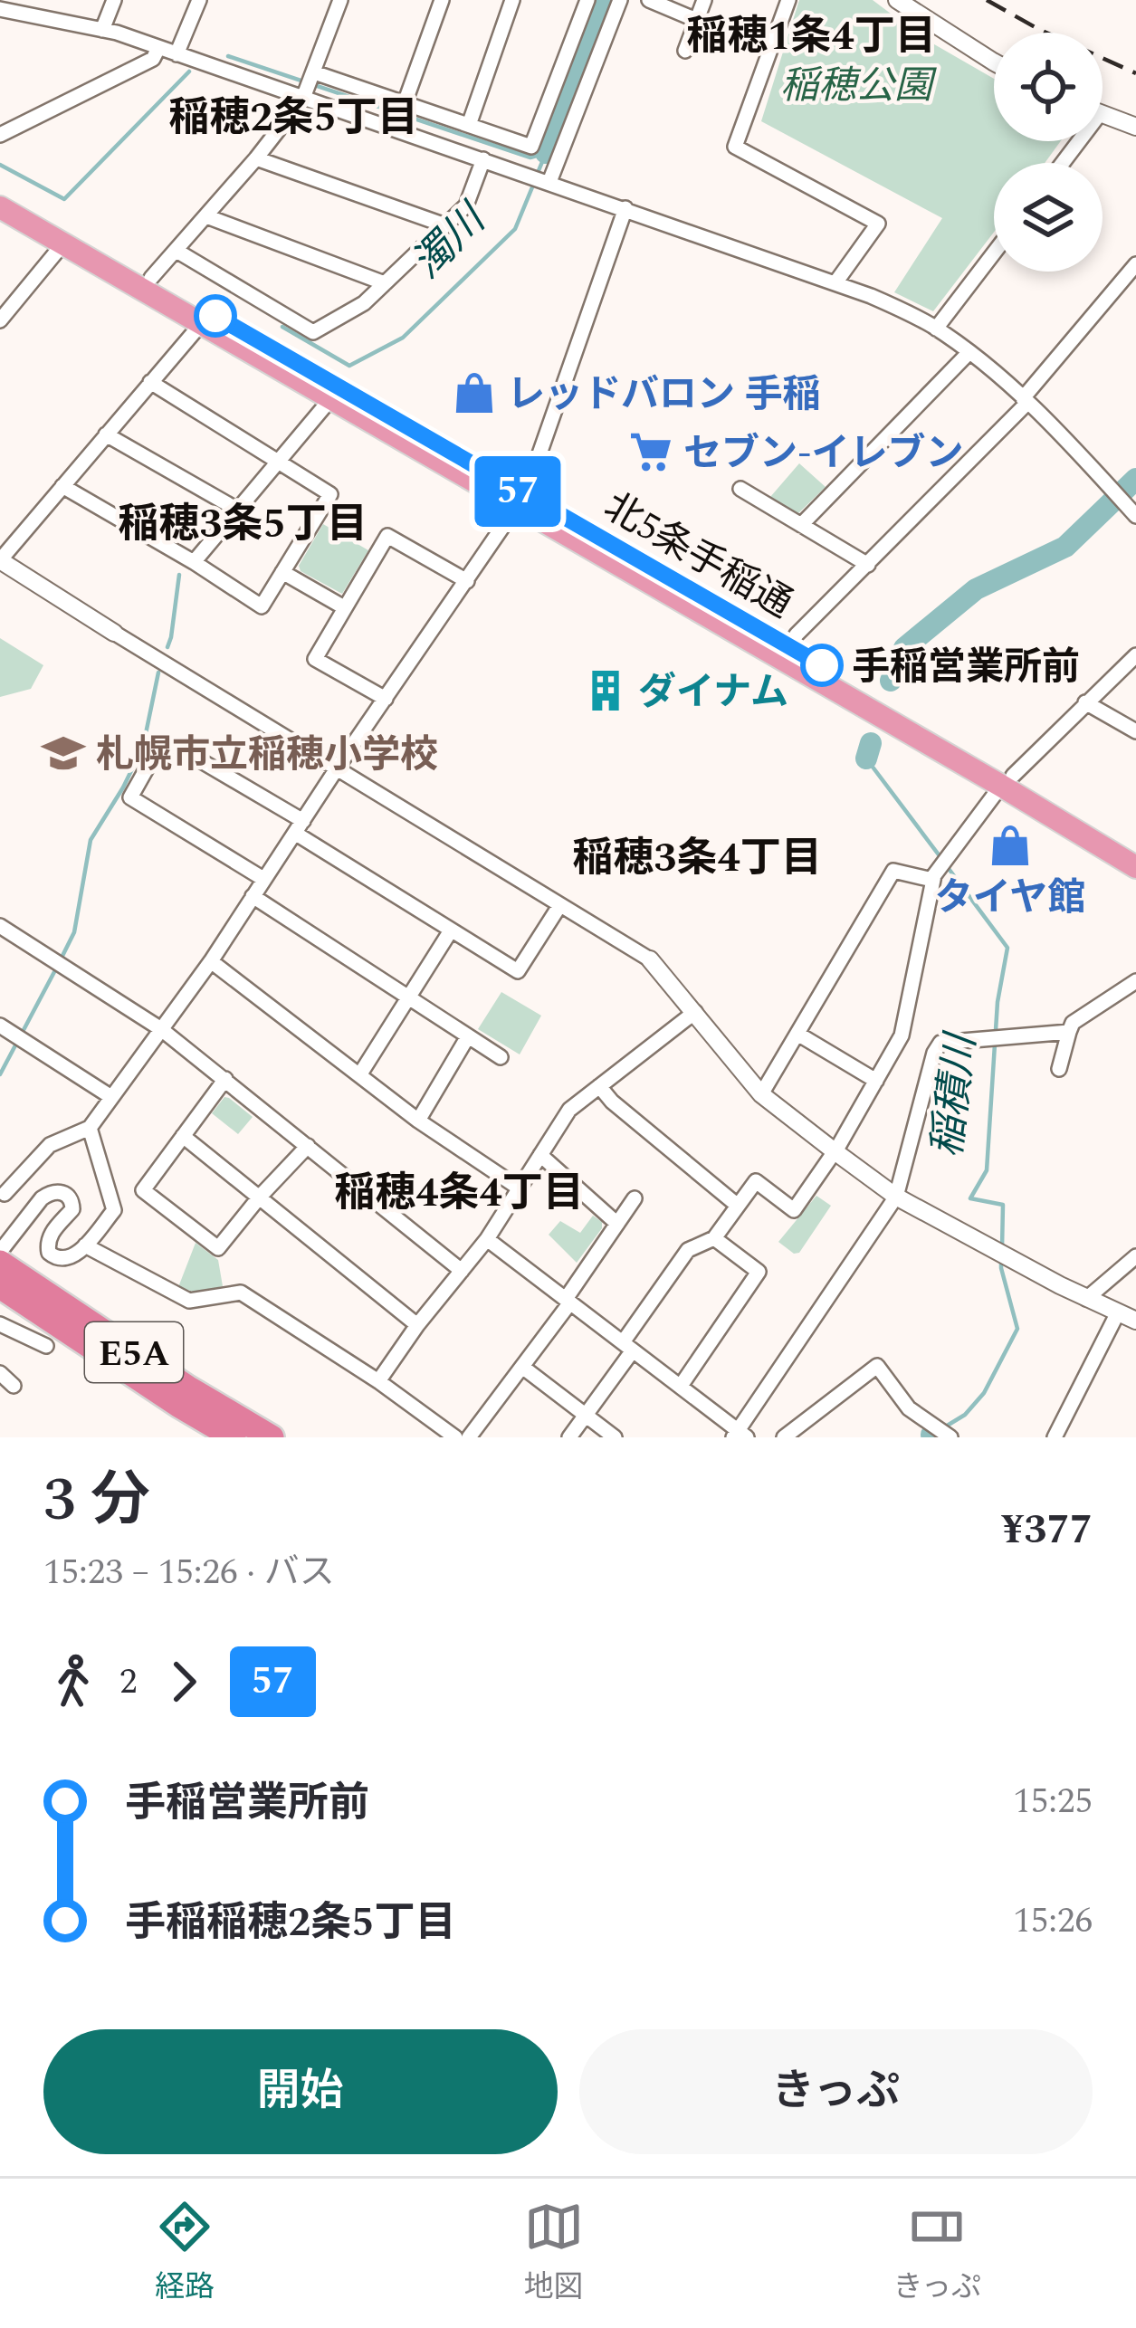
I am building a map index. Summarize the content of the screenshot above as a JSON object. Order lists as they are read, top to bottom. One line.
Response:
{"streets":{"highway":["北5条手稲通","E5A"]},"districts":["稲穂1条4丁目","稲穂2条5丁目","稲穂3条5丁目","稲穂3条4丁目","稲穂4条4丁目"],"water":["濁川","稲積川"],"parks":["稲穂公園"],"places":{"shop":["レッドバロン 手稲","タイヤ館"],"supermarket":["セブン-イレブン"],"other":["手稲営業所前"],"building":["ダイナム"],"school or university":["札幌市立稲穂小学校"]},"lines":["bus line 57"],"page":{"on_map":"57","heading":["3 分","15:23 – 15:26 · バス","¥377"],"legs":["2","57"],"list":[{"name":"手稲営業所前","value":"15:25"},{"name":"手稲稲穂2条5丁目","value":"15:26"}],"buttons":["開始","きっぷ"],"tabs":["経路","地図","きっぷ"]}}
